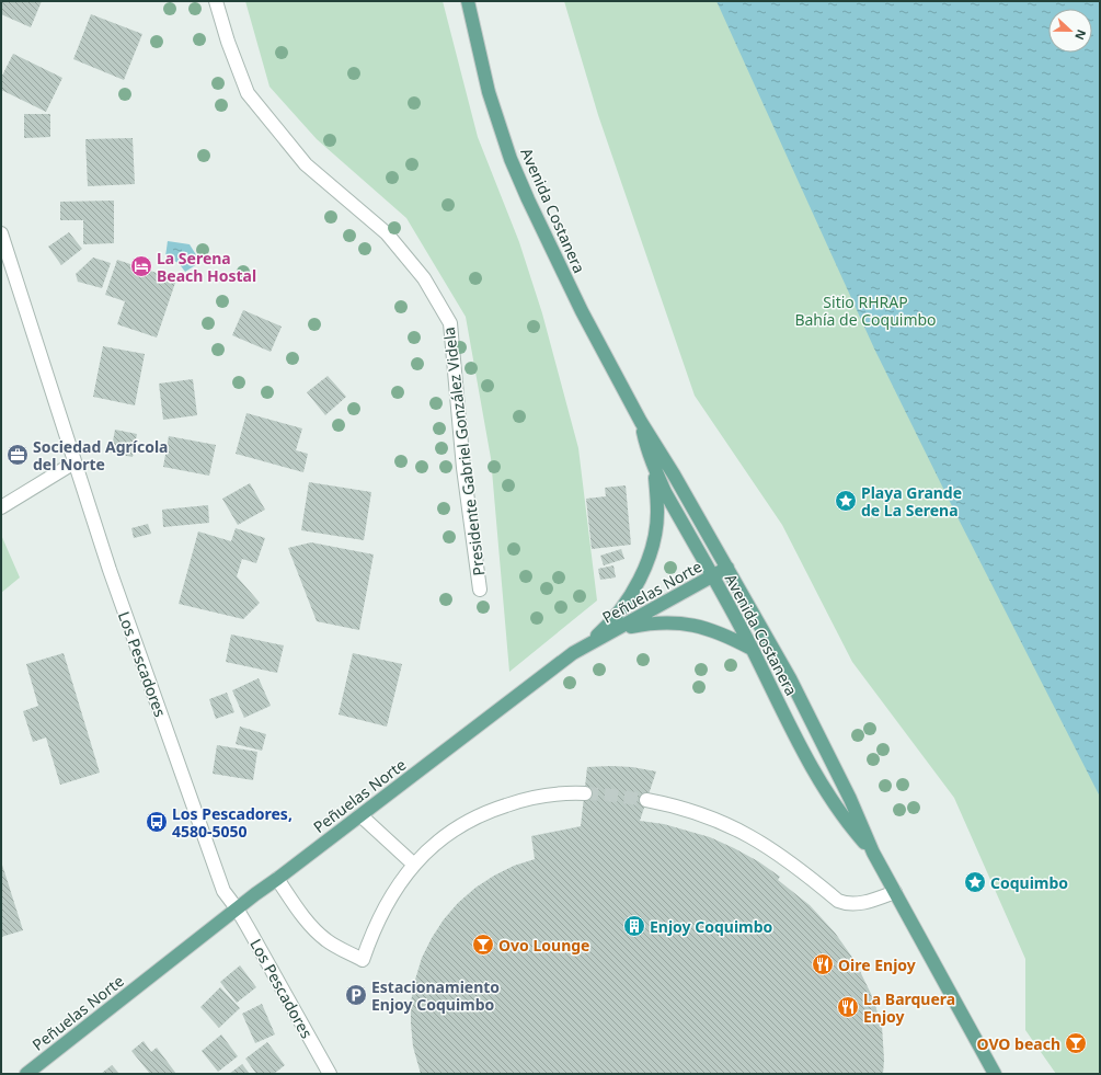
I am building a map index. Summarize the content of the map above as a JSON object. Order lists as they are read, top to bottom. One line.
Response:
{"streets":{"main road":["Avenida Costanera","Peñuelas Norte"],"street":["Presidente Gabriel González Videla","Los Pescadores"]},"crossings":[["Avenida Costanera","Peñuelas Norte"],["Peñuelas Norte","Los Pescadores"]],"parks":["Sitio RHRAP Bahía de Coquimbo"],"places":{"hotel":["La Serena Beach Hostal"],"office":["Sociedad Agrícola del Norte"],"place":["Playa Grande de La Serena","Coquimbo"],"bus stop":["Los Pescadores, 4580-5050"],"building":["Enjoy Coquimbo"],"bar":["Ovo Lounge","OVO beach"],"restaurant":["Oire Enjoy","La Barquera Enjoy"],"parking":["Estacionamiento Enjoy Coquimbo"]},"north":"right"}
